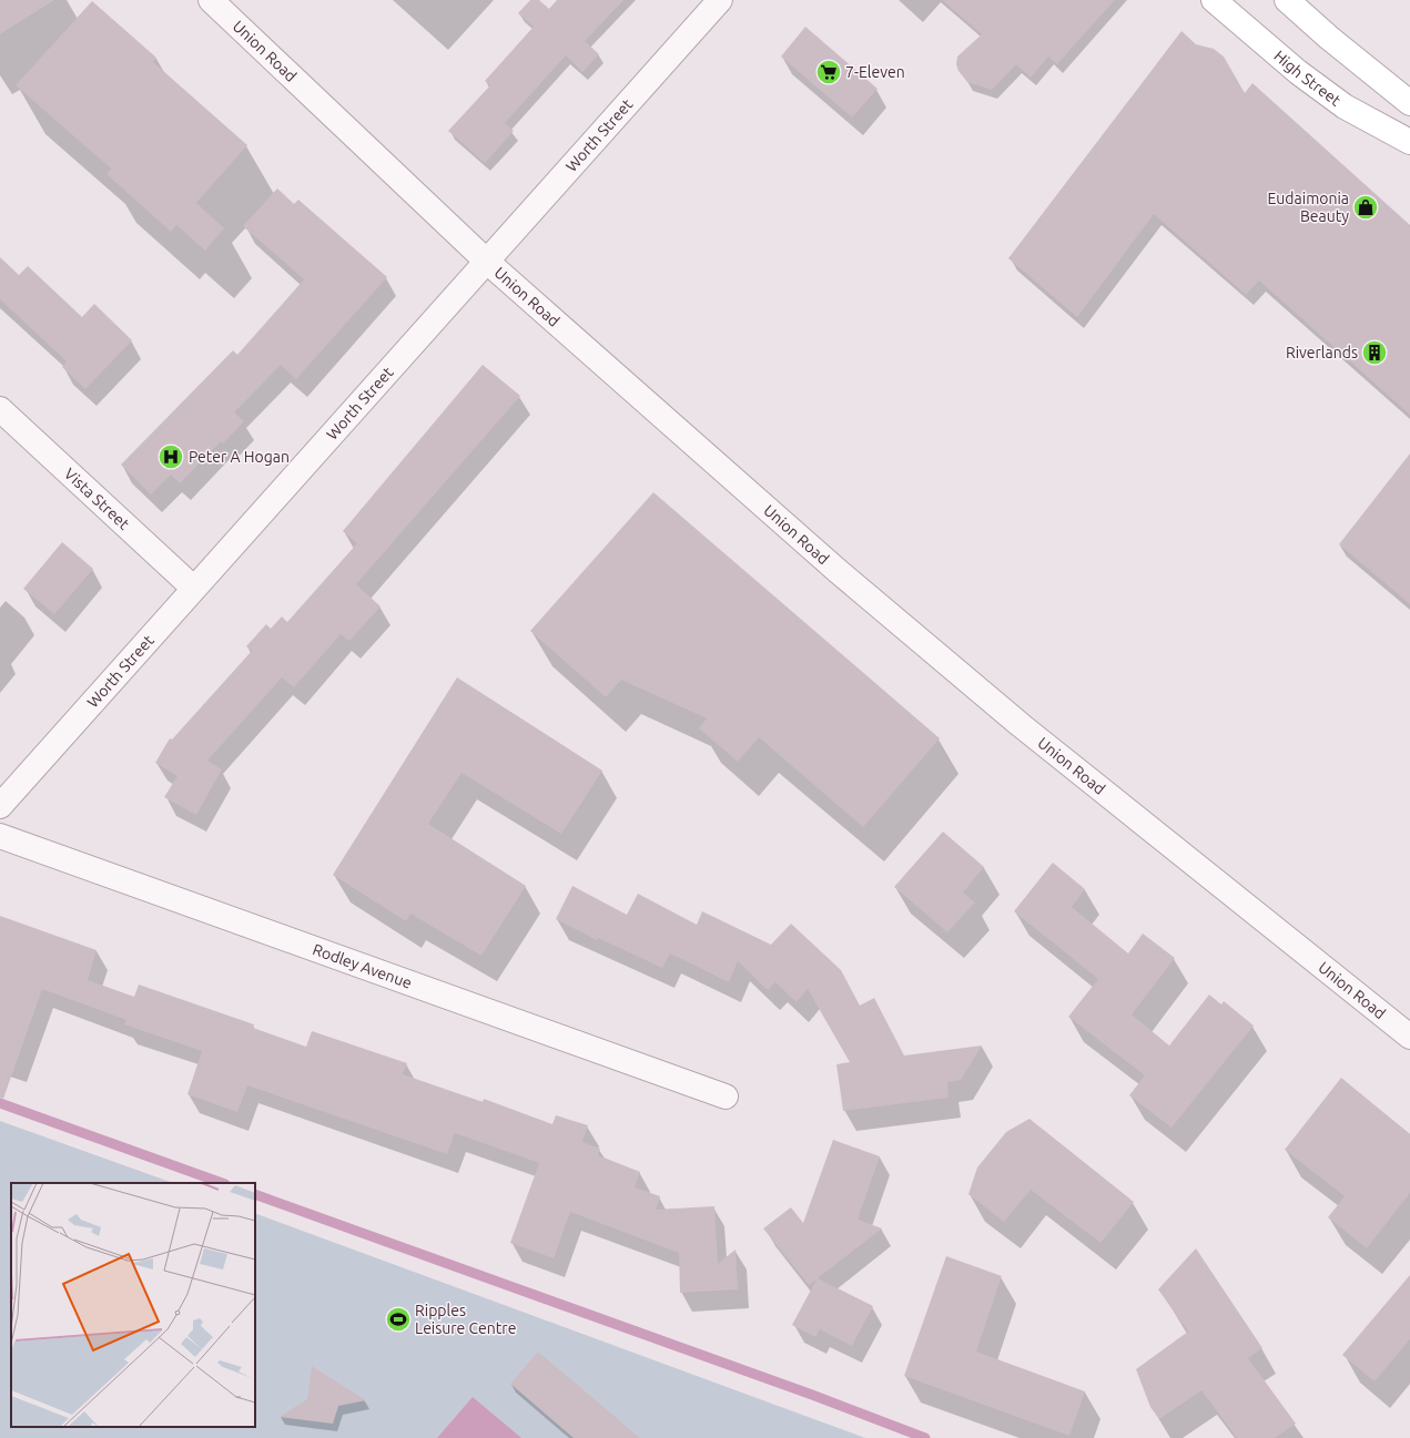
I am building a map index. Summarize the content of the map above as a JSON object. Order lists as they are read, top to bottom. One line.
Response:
{"streets":{"main road":["High Street"],"street":["Union Road","Worth Street","Vista Street","Rodley Avenue"]},"crossings":[["Union Road","Worth Street"],["Worth Street","Vista Street"]],"places":{"supermarket":["7-Eleven"],"shop":["Eudaimonia Beauty"],"building":["Riverlands"],"hospital":["Peter A Hogan"],"sports":["Ripples Leisure Centre"]}}
